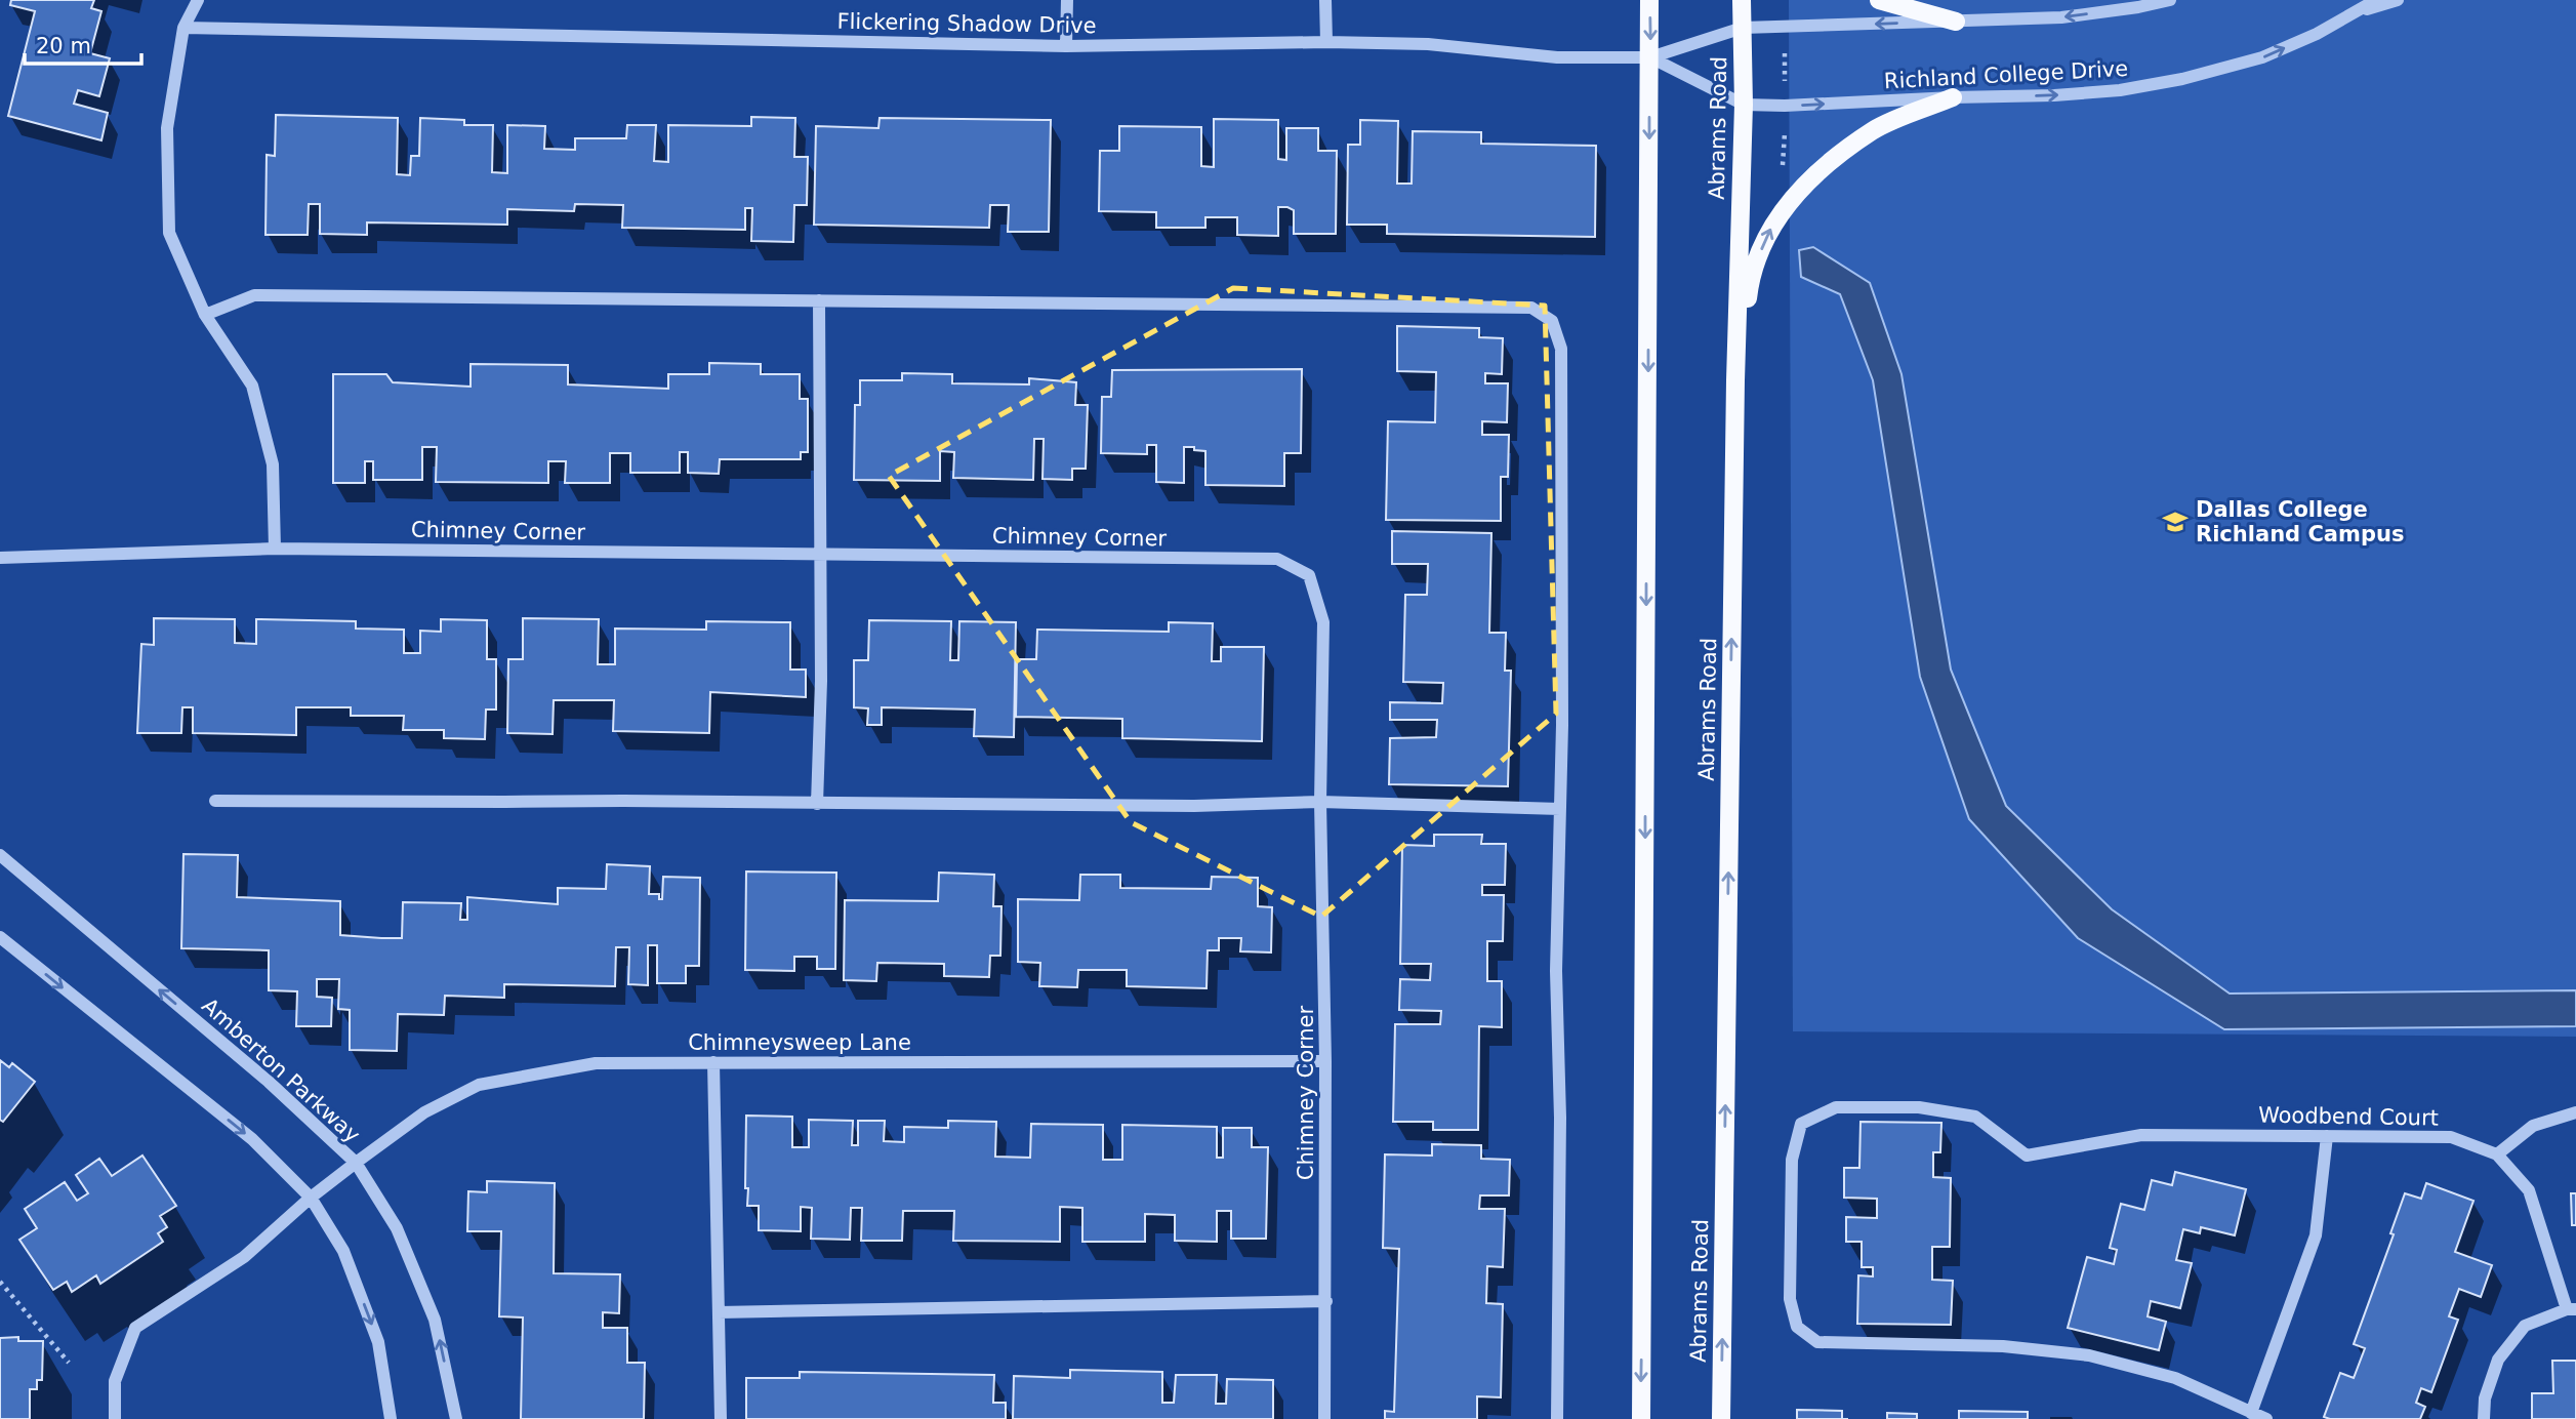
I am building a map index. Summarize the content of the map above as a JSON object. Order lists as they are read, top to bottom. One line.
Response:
{"streets":{"main road":["Abrams Road"],"street":["Flickering Shadow Drive","Richland College Drive","Chimney Corner","Chimneysweep Lane","Amberton Parkway","Woodbend Court"]},"crossings":[["Flickering Shadow Drive","Richland College Drive"],["Flickering Shadow Drive","Abrams Road"],["Richland College Drive","Abrams Road"],["Chimney Corner","Chimneysweep Lane"],["Chimneysweep Lane","Amberton Parkway"]],"places":{"school or university":["Dallas College Richland Campus"]},"scale_bar":"20 m"}
